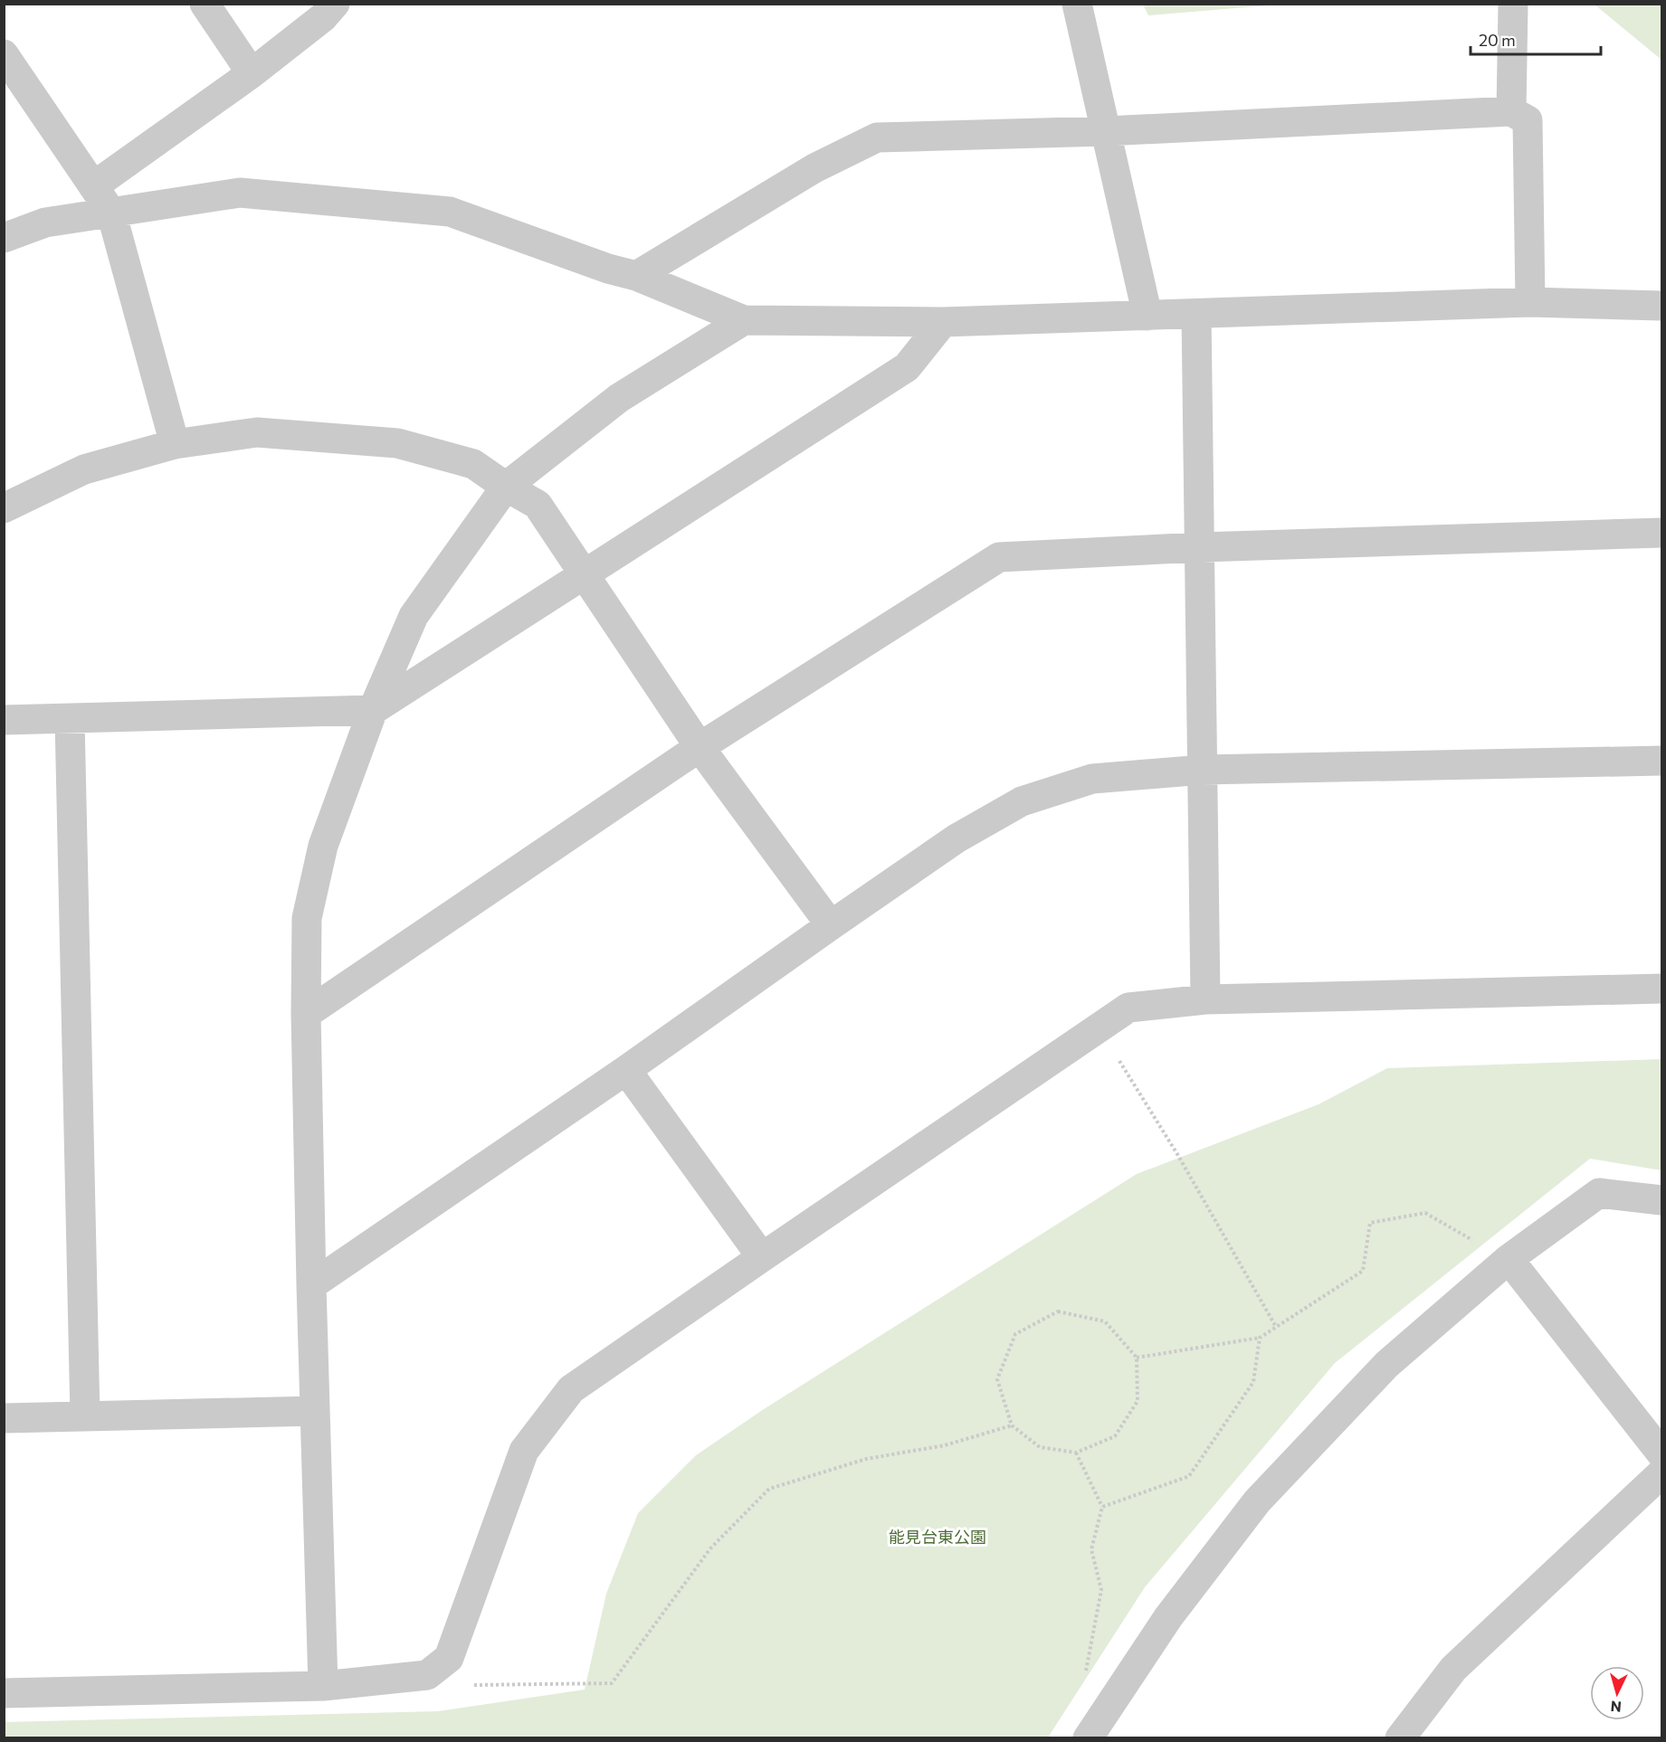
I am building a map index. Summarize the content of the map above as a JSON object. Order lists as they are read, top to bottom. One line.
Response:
{"parks":["能見台東公園"],"scale_bar":"20 m","north":"bottom"}
